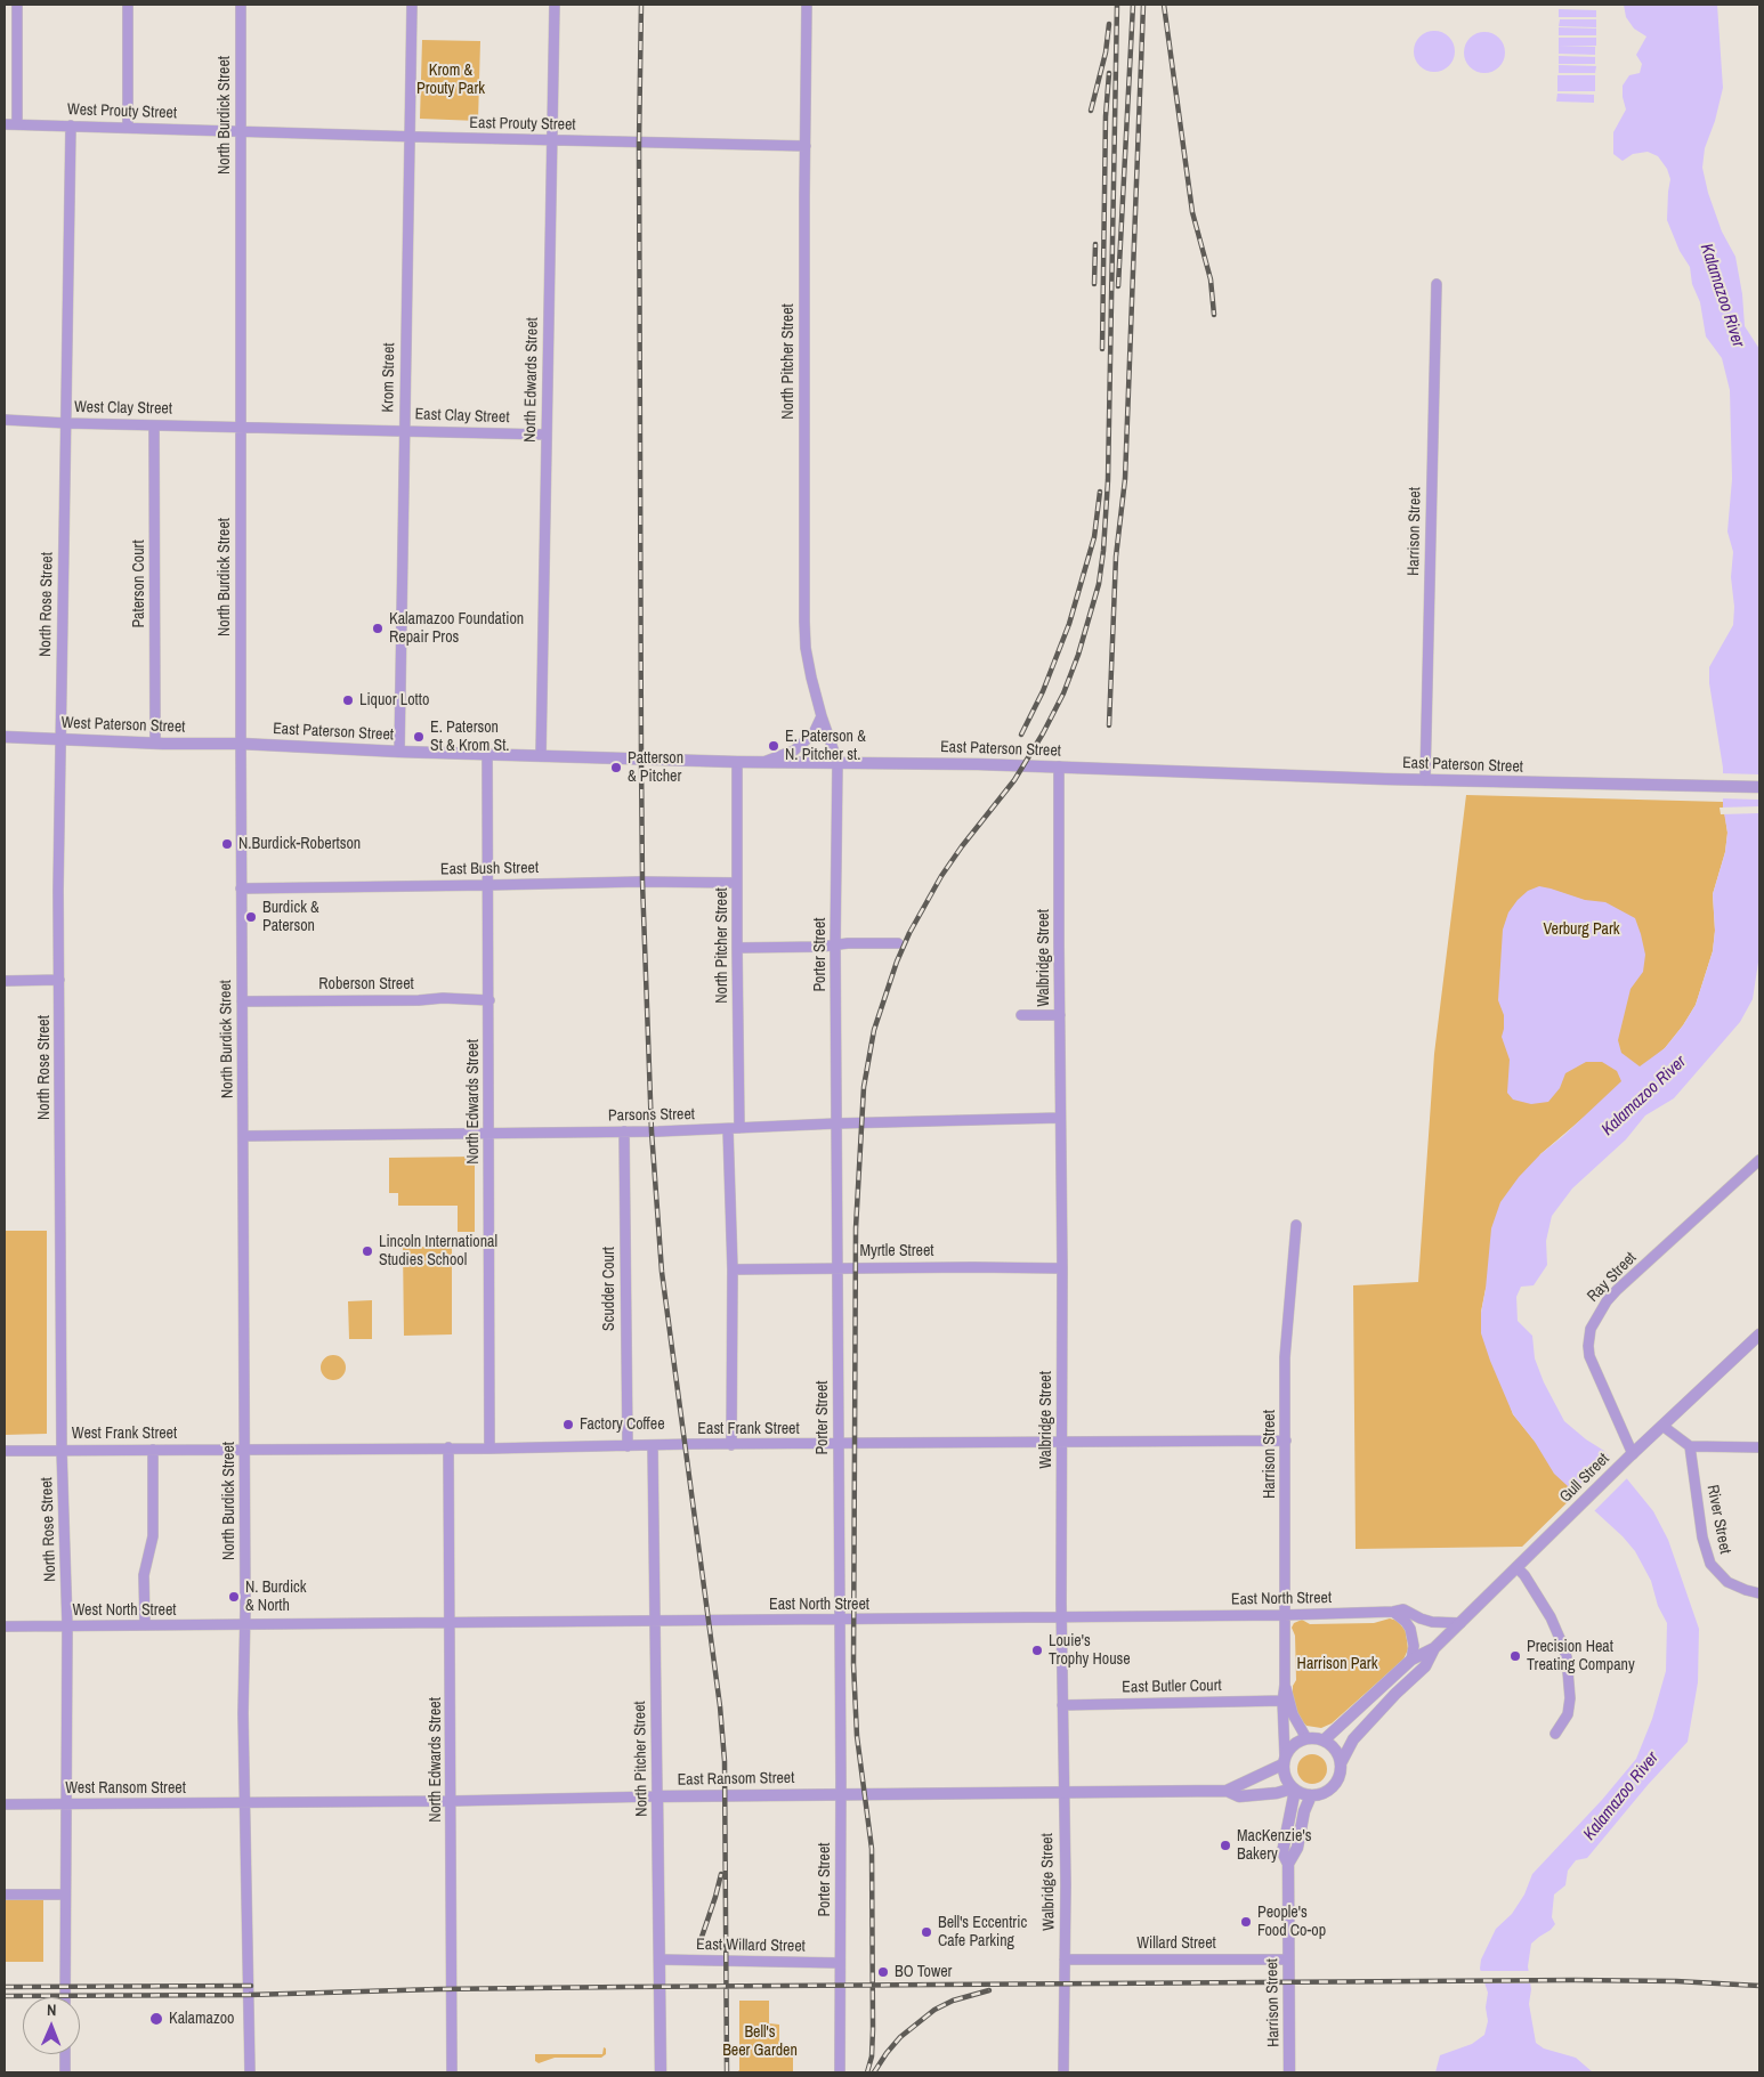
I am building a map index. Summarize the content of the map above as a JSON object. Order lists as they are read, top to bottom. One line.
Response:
{"streets":{"street":["West Prouty Street","North Burdick Street","East Prouty Street","North Pitcher Street","Krom Street","North Edwards Street","West Clay Street","East Clay Street","Harrison Street","Paterson Court","North Rose Street","West Paterson Street","East Paterson Street","East Bush Street","Porter Street","Walbridge Street","Roberson Street","Parsons Street","Myrtle Street","Ray Street","Scudder Court","East Frank Street","West Frank Street","Gull Street","River Street","East North Street","West North Street","East Butler Court","East Ransom Street","West Ransom Street","Willard Street","East Willard Street"]},"crossings":[["West Prouty Street","North Burdick Street"],["West Prouty Street","East Prouty Street"],["West Prouty Street","North Rose Street"],["North Burdick Street","East Prouty Street"],["North Burdick Street","West Clay Street"],["North Burdick Street","East Clay Street"],["North Burdick Street","West Paterson Street"],["North Burdick Street","East Paterson Street"],["North Burdick Street","East Bush Street"],["North Burdick Street","Roberson Street"],["North Burdick Street","Parsons Street"],["North Burdick Street","East Frank Street"],["North Burdick Street","West Frank Street"],["North Burdick Street","East North Street"],["North Burdick Street","West North Street"],["North Burdick Street","East Ransom Street"],["North Burdick Street","West Ransom Street"],["East Prouty Street","North Pitcher Street"],["East Prouty Street","Krom Street"],["East Prouty Street","North Edwards Street"],["North Pitcher Street","East Paterson Street"],["North Pitcher Street","East Bush Street"],["North Pitcher Street","Porter Street"],["North Pitcher Street","Parsons Street"],["North Pitcher Street","East Frank Street"],["North Pitcher Street","East North Street"],["North Pitcher Street","East Ransom Street"],["North Pitcher Street","East Willard Street"],["Krom Street","East Clay Street"],["Krom Street","East Paterson Street"],["North Edwards Street","East Clay Street"],["North Edwards Street","East Paterson Street"],["North Edwards Street","East Bush Street"],["North Edwards Street","Roberson Street"],["North Edwards Street","Parsons Street"],["North Edwards Street","East Frank Street"],["North Edwards Street","East North Street"],["North Edwards Street","East Ransom Street"],["West Clay Street","East Clay Street"],["West Clay Street","Paterson Court"],["West Clay Street","North Rose Street"],["Harrison Street","East Paterson Street"],["Harrison Street","East Frank Street"],["Harrison Street","Gull Street"],["Harrison Street","East North Street"],["Harrison Street","East Butler Court"],["Harrison Street","East Ransom Street"],["Harrison Street","Willard Street"],["Paterson Court","West Paterson Street"],["North Rose Street","West Paterson Street"],["North Rose Street","West Frank Street"],["North Rose Street","West North Street"],["North Rose Street","West Ransom Street"],["West Paterson Street","East Paterson Street"],["East Paterson Street","Porter Street"],["East Paterson Street","Walbridge Street"],["Porter Street","Parsons Street"],["Porter Street","Myrtle Street"],["Porter Street","East Frank Street"],["Porter Street","East North Street"],["Porter Street","East Ransom Street"],["Porter Street","East Willard Street"],["Walbridge Street","Parsons Street"],["Walbridge Street","Myrtle Street"],["Walbridge Street","East Frank Street"],["Walbridge Street","East North Street"],["Walbridge Street","East Butler Court"],["Walbridge Street","East Ransom Street"],["Walbridge Street","Willard Street"],["Parsons Street","Scudder Court"],["Ray Street","Gull Street"],["Scudder Court","East Frank Street"],["East Frank Street","West Frank Street"],["Gull Street","East North Street"],["Gull Street","East Ransom Street"],["East North Street","West North Street"],["East Ransom Street","West Ransom Street"]],"water":["Kalamazoo River"],"parks":["Krom & Prouty Park","Verburg Park","Harrison Park","Bell's Beer Garden"],"places":["Kalamazoo Foundation Repair Pros","Liquor Lotto","E. Paterson St & Krom St.","E. Paterson & N. Pitcher st.","Patterson & Pitcher","N.Burdick-Robertson","Burdick & Paterson","Lincoln International Studies School","Factory Coffee","N. Burdick & North","Louie's Trophy House","Precision Heat Treating Company","MacKenzie's Bakery","People's Food Co-op","Bell's Eccentric Cafe Parking","BO Tower","Kalamazoo"],"north":"top"}
